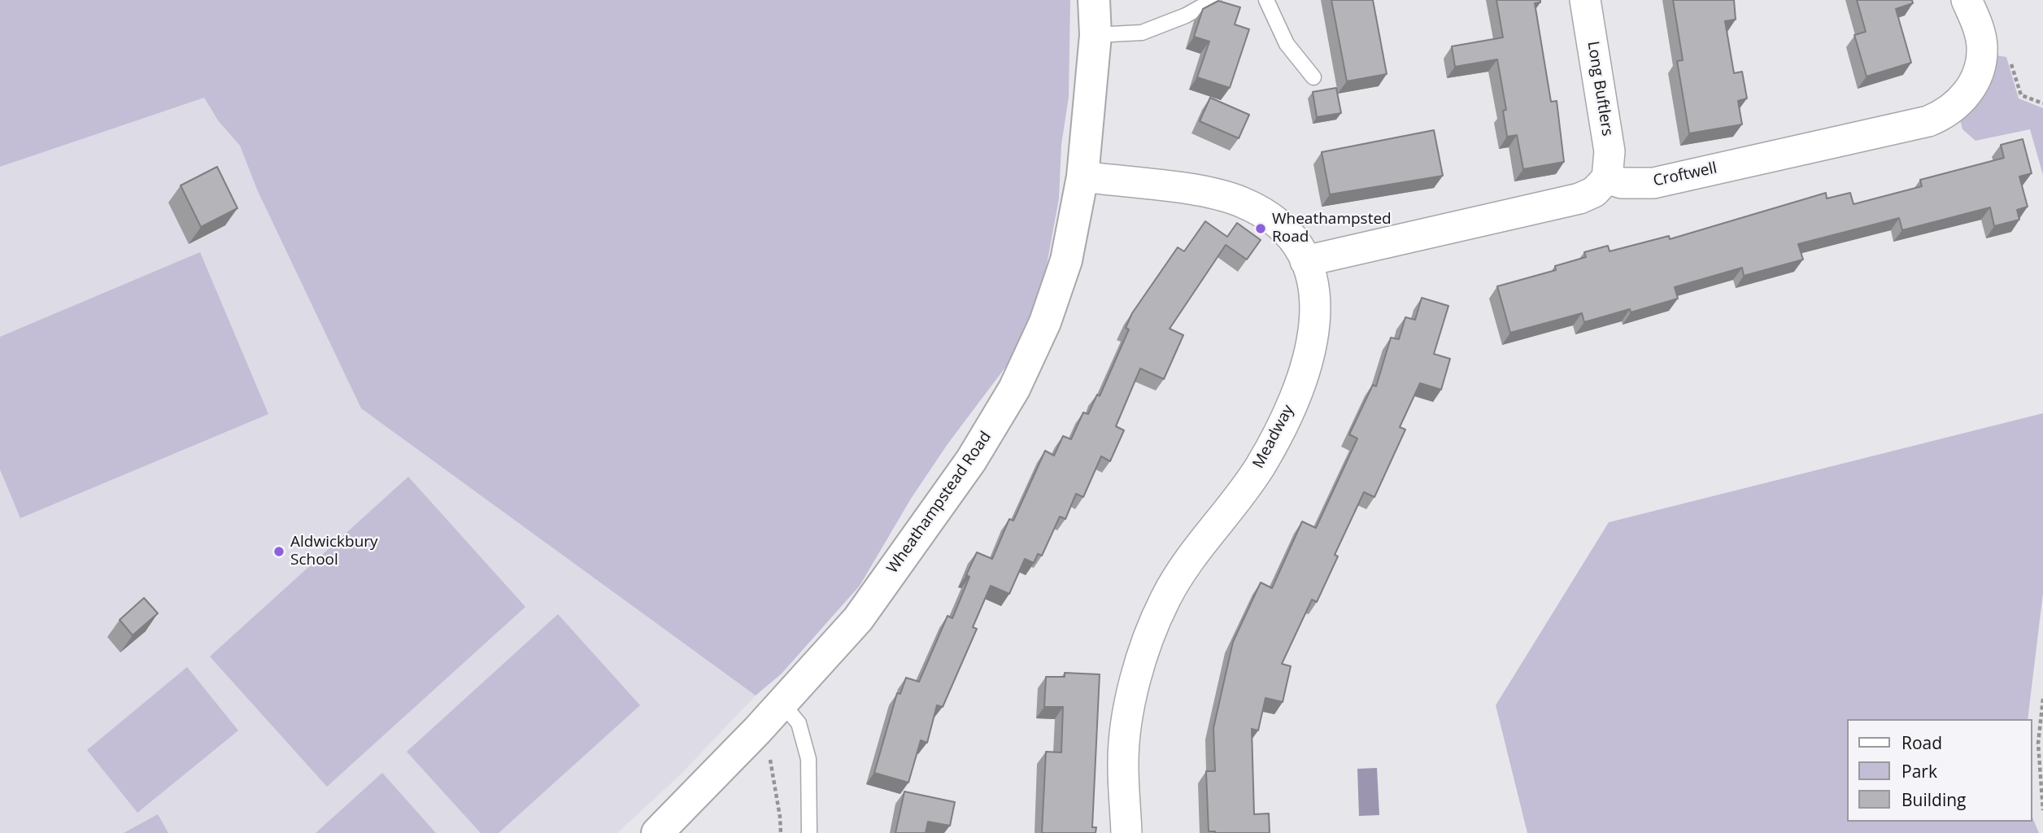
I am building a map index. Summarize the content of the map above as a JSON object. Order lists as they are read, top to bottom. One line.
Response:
{"streets":{"street":["Long Buftlers","Croftwell","Meadway","Wheathampstead Road"]},"crossings":[["Long Buftlers","Croftwell"],["Meadway","Wheathampstead Road"]],"places":["Wheathampsted Road","Aldwickbury School"],"legend":["Road","Park","Building"]}
